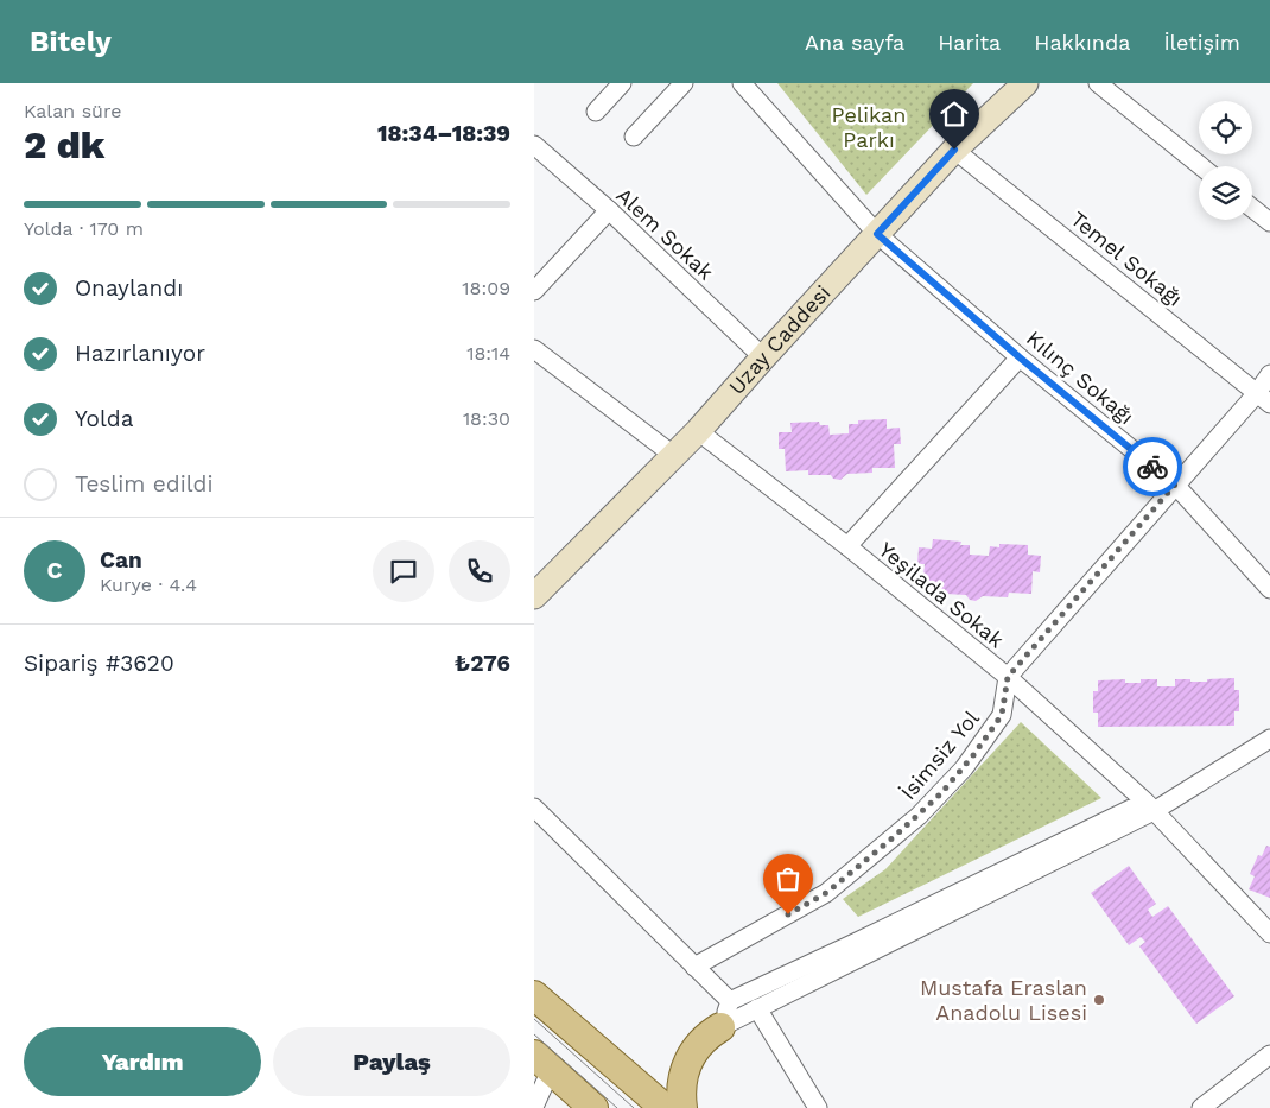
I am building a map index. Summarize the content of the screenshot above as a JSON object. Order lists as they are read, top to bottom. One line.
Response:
{"streets":{"main road":["Uzay Caddesi"],"street":["Alem Sokak","Temel Sokağı","Kılınç Sokağı","Yeşilada Sokak","İsimsiz Yol"]},"crossings":[["Alem Sokak","Uzay Caddesi"],["Temel Sokağı","Uzay Caddesi"],["Uzay Caddesi","Kılınç Sokağı"],["Uzay Caddesi","Yeşilada Sokak"],["Yeşilada Sokak","İsimsiz Yol"]],"parks":["Pelikan Parkı"],"places":["Mustafa Eraslan Anadolu Lisesi"],"page":{"header":"Bitely","nav":["Ana sayfa","Harita","Hakkında","İletişim"],"heading":["2 dk","Kalan süre","18:34–18:39"],"panel":["Can","Kurye · 4.4","Sipariş #3620","₺276"],"bar":"Yolda · 170 m","list":[["Onaylandı","18:09"],["Hazırlanıyor","18:14"],["Yolda","18:30"],"Teslim edildi"],"round":"C","buttons":["Yardım","Paylaş"]}}
